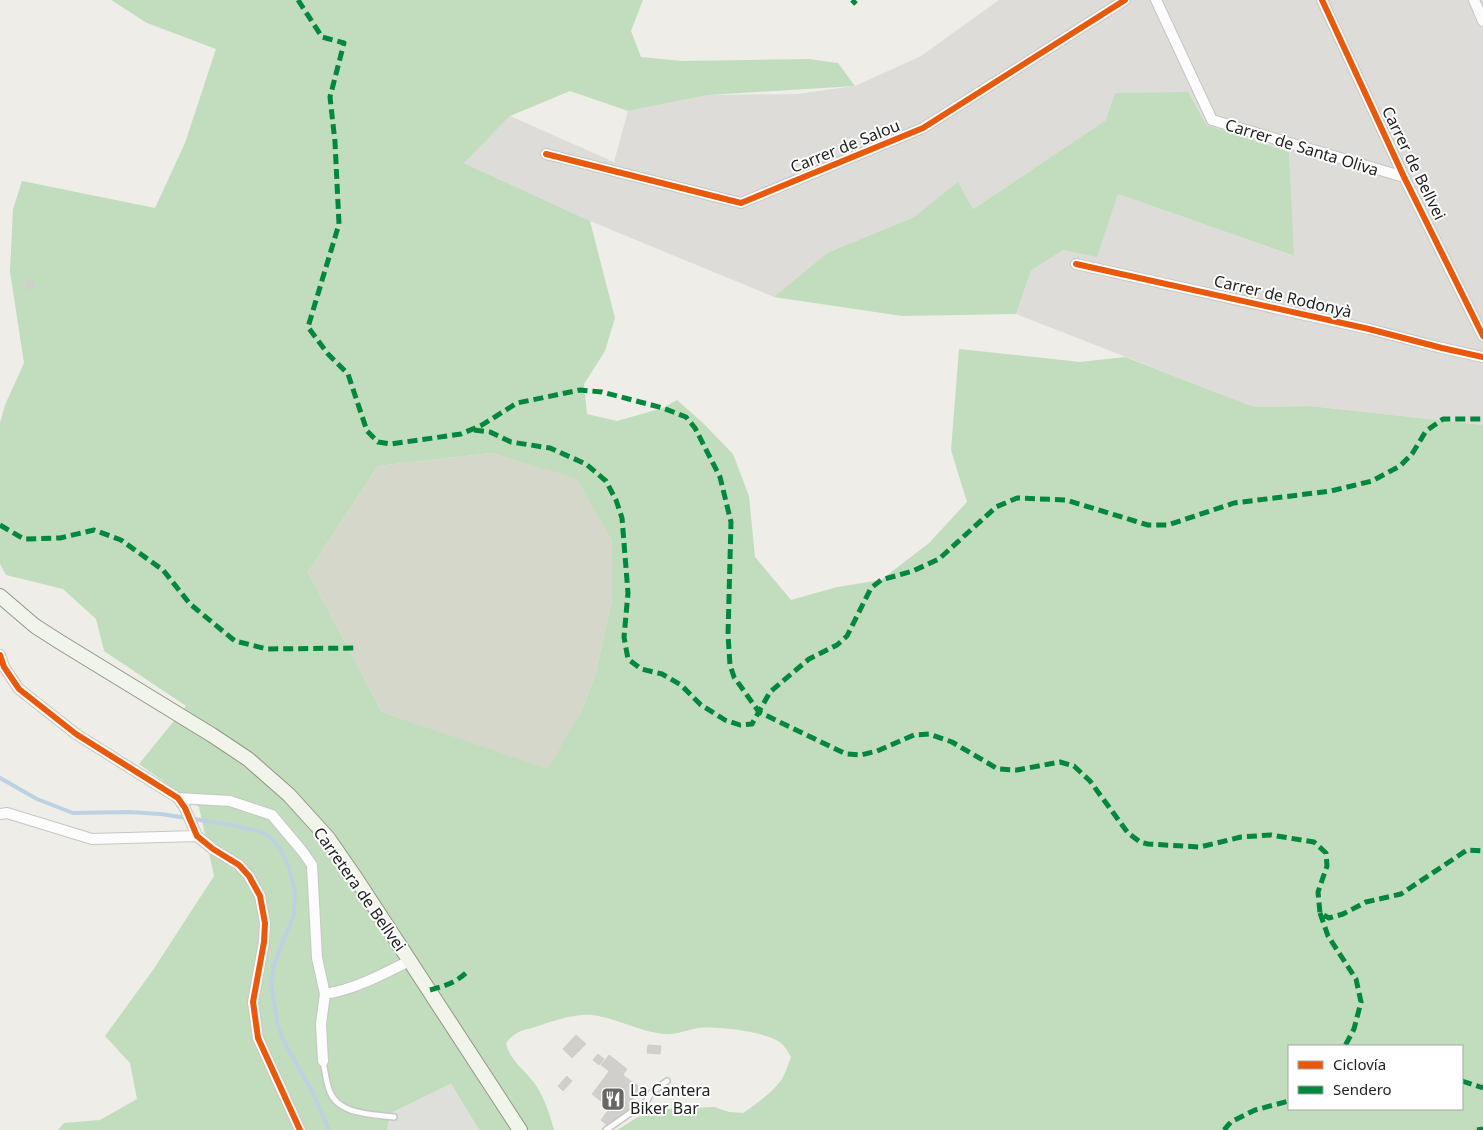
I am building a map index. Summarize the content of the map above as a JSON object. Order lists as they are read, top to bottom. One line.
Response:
{"streets":{"main road":["Carretera de Bellvei"],"street":["Carrer de Salou","Carrer de Santa Oliva","Carrer de Bellvei","Carrer de Rodonyà"]},"crossings":[["Carrer de Santa Oliva","Carrer de Bellvei"]],"places":{"restaurant":["La Cantera Biker Bar"]},"legend":["Ciclovía","Sendero"]}
